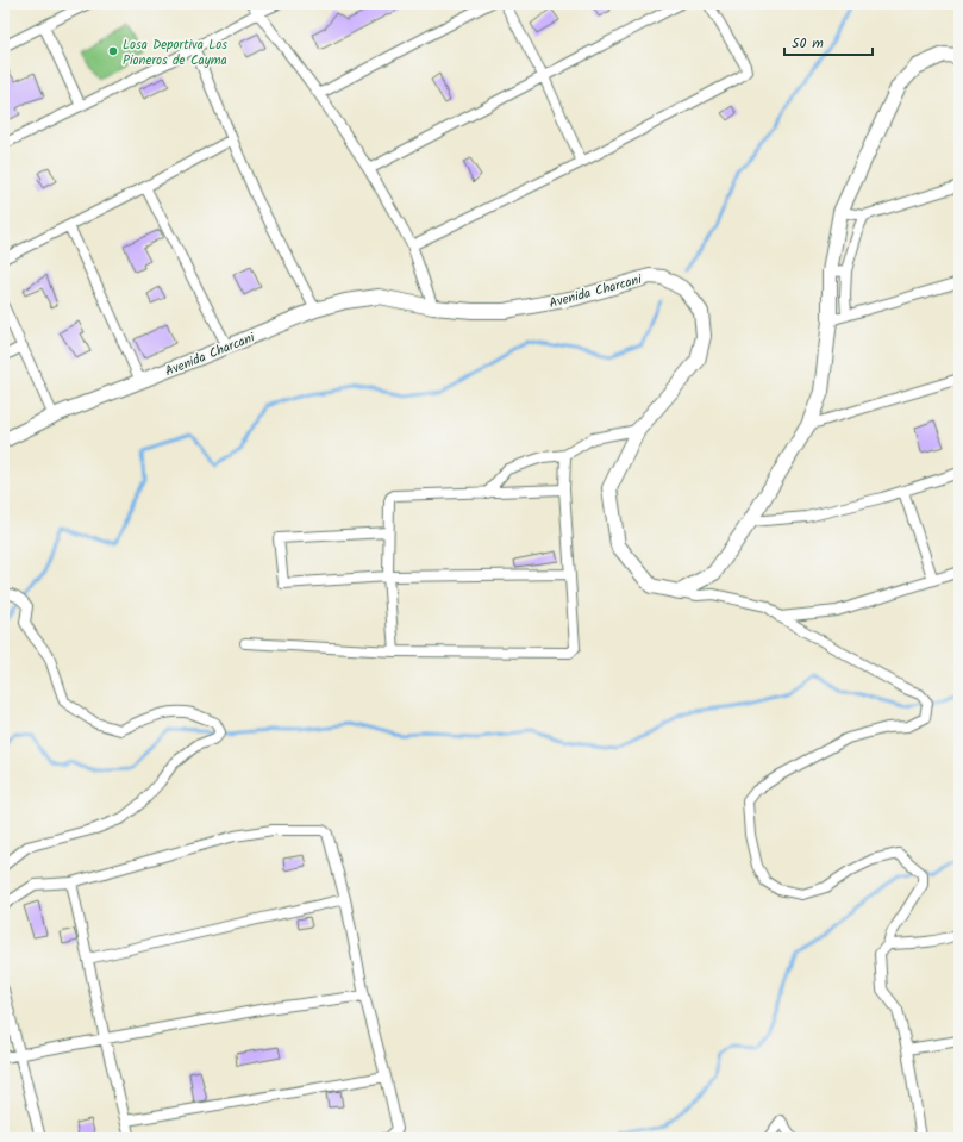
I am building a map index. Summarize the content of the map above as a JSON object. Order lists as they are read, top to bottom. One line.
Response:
{"streets":{"main road":["Avenida Charcani"]},"places":["Losa Deportiva Los Pioneros de Cayma"],"scale_bar":"50 m"}
